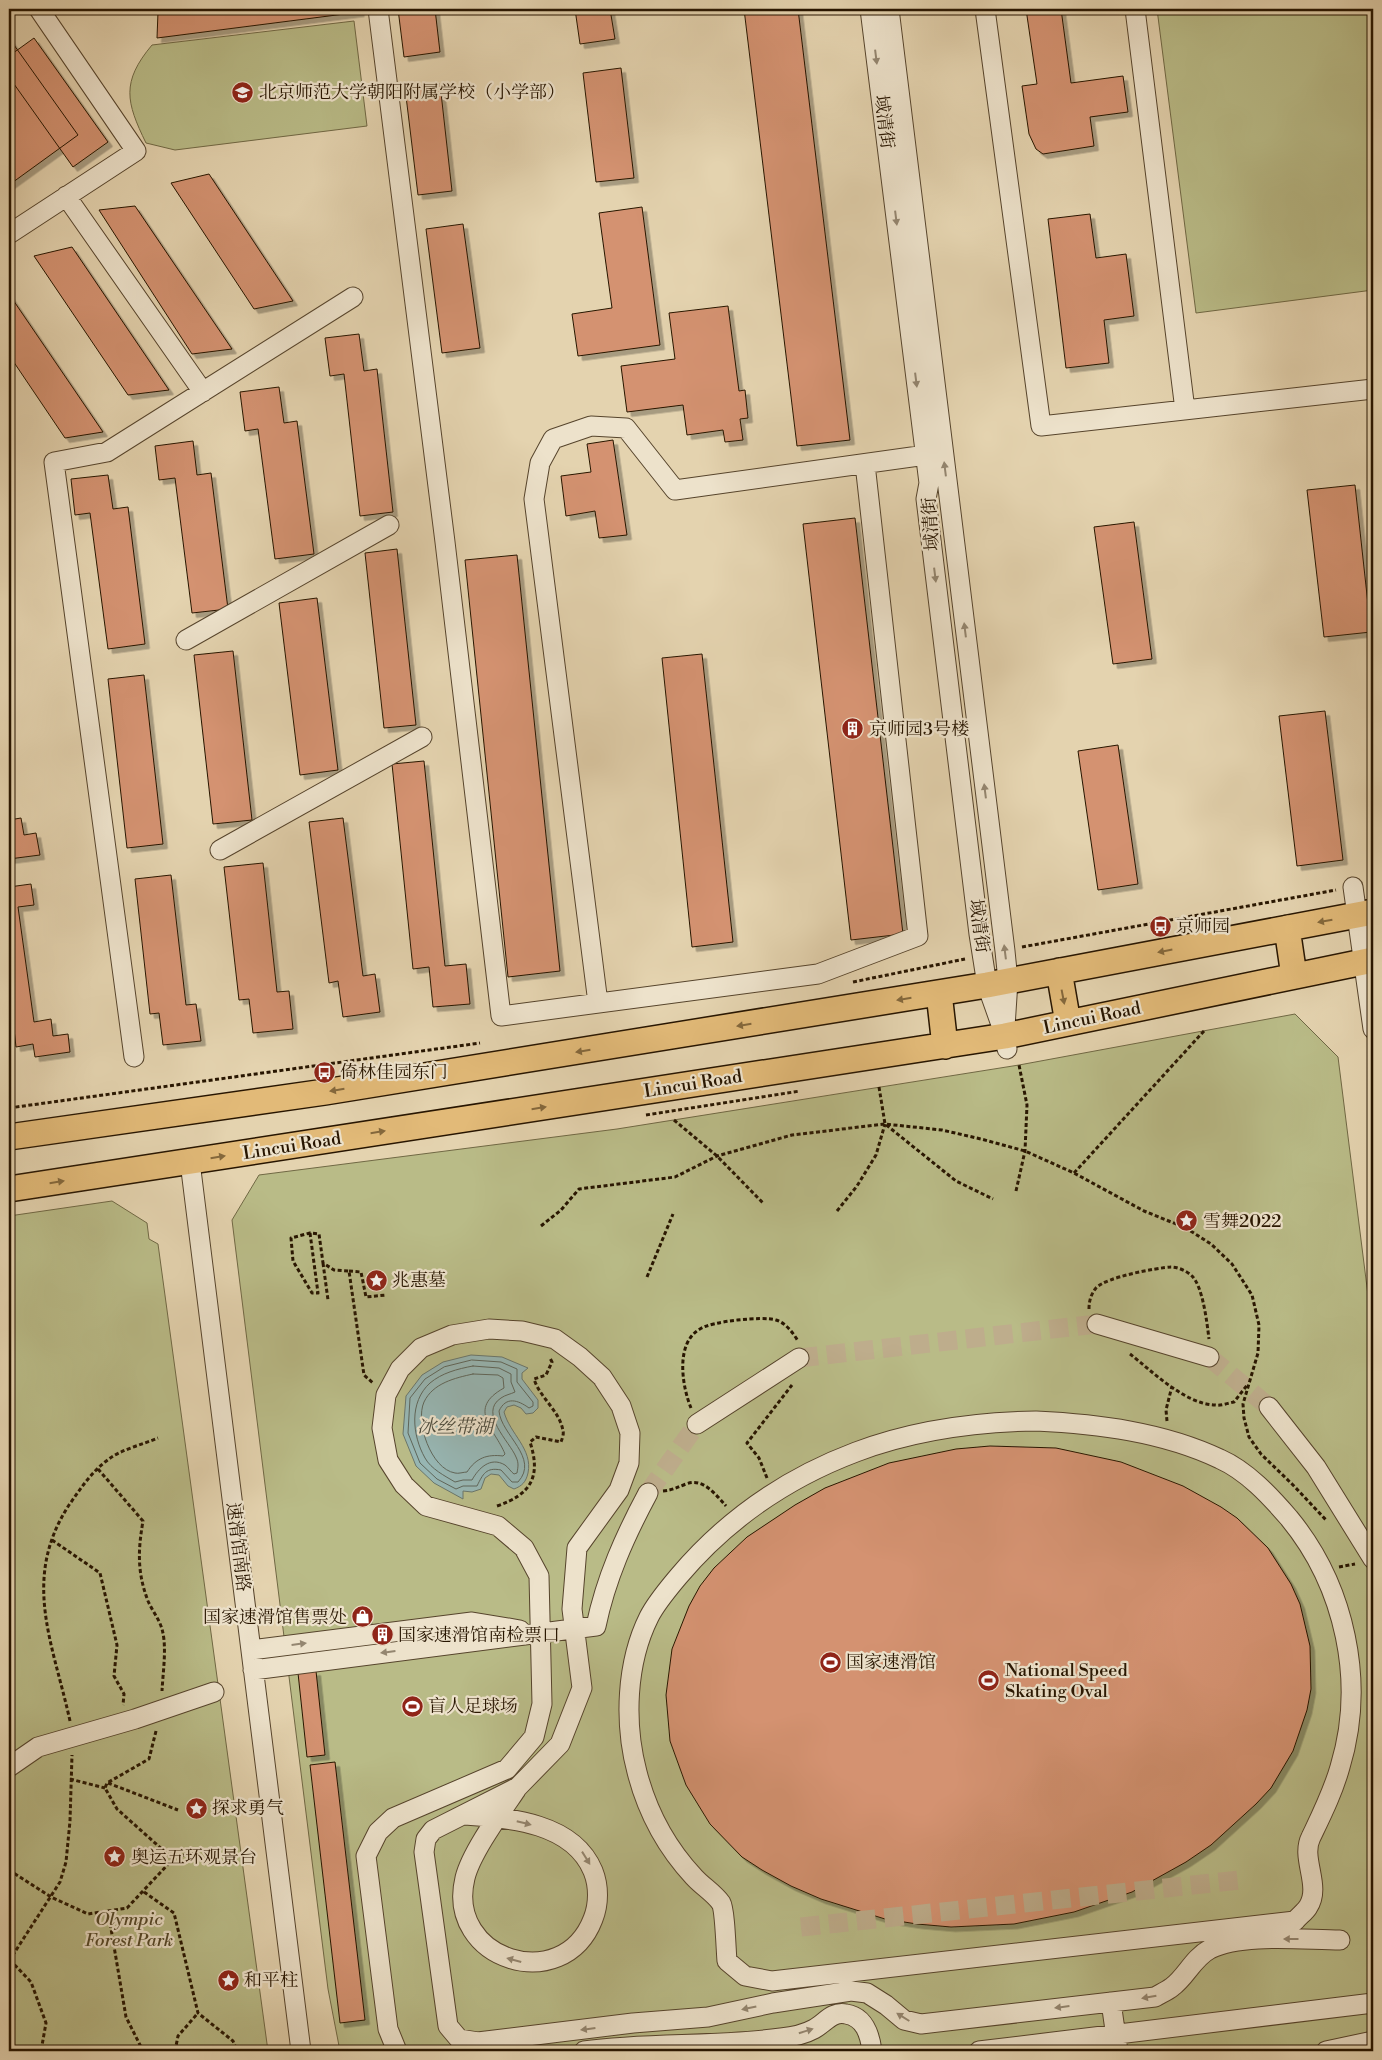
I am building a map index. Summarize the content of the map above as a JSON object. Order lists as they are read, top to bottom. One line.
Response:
{"streets":{"main road":["Lincui Road"],"street":["域清街","速滑馆南路"]},"crossings":[["域清街","Lincui Road"],["Lincui Road","速滑馆南路"]],"water":["冰丝带湖"],"parks":["Olympic Forest Park"],"places":{"school or university":["北京师范大学朝阳附属学校（小学部）"],"building":["京师园3号楼","国家速滑馆南检票口"],"bus stop":["京师园","倚林佳园东门"],"place":["雪舞2022","兆惠墓","探求勇气","奥运五环观景台","和平柱"],"shop":["国家速滑馆售票处"],"sports":["国家速滑馆","National Speed Skating Oval","盲人足球场"]}}
